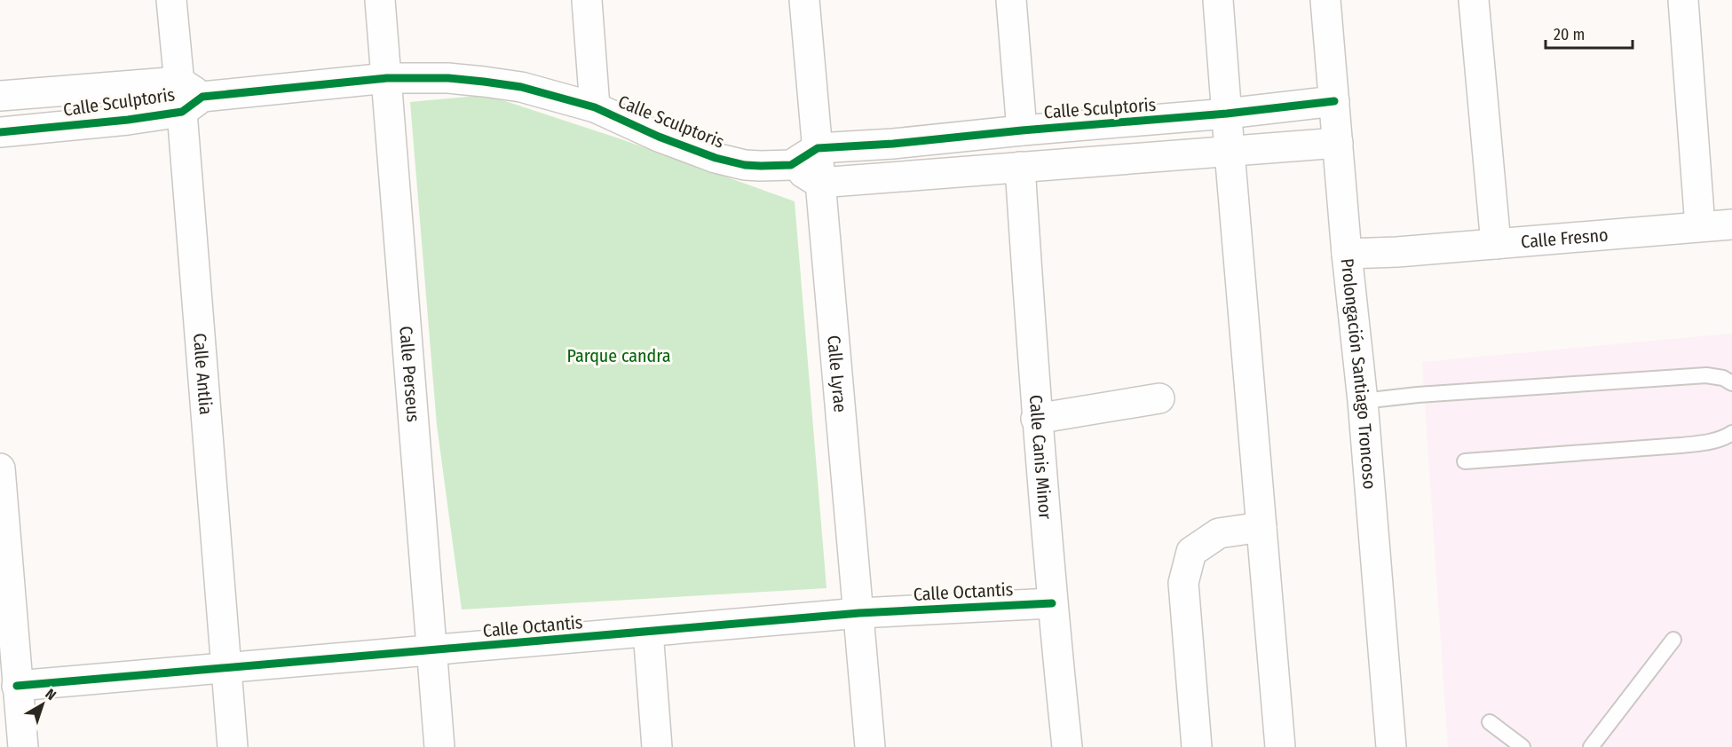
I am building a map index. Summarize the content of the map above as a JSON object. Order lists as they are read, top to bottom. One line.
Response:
{"streets":{"street":["Calle Sculptoris","Calle Fresno","Calle Antlia","Calle Perseus","Calle Lyrae","Prolongación Santiago Troncoso","Calle Canis Minor","Calle Octantis"]},"crossings":[["Calle Sculptoris","Calle Antlia"],["Calle Sculptoris","Calle Perseus"],["Calle Sculptoris","Calle Lyrae"],["Calle Sculptoris","Prolongación Santiago Troncoso"],["Calle Fresno","Prolongación Santiago Troncoso"],["Calle Antlia","Calle Octantis"],["Calle Perseus","Calle Octantis"],["Calle Lyrae","Calle Octantis"],["Calle Canis Minor","Calle Octantis"]],"parks":["Parque candra"],"scale_bar":"20 m","north":"top right"}
